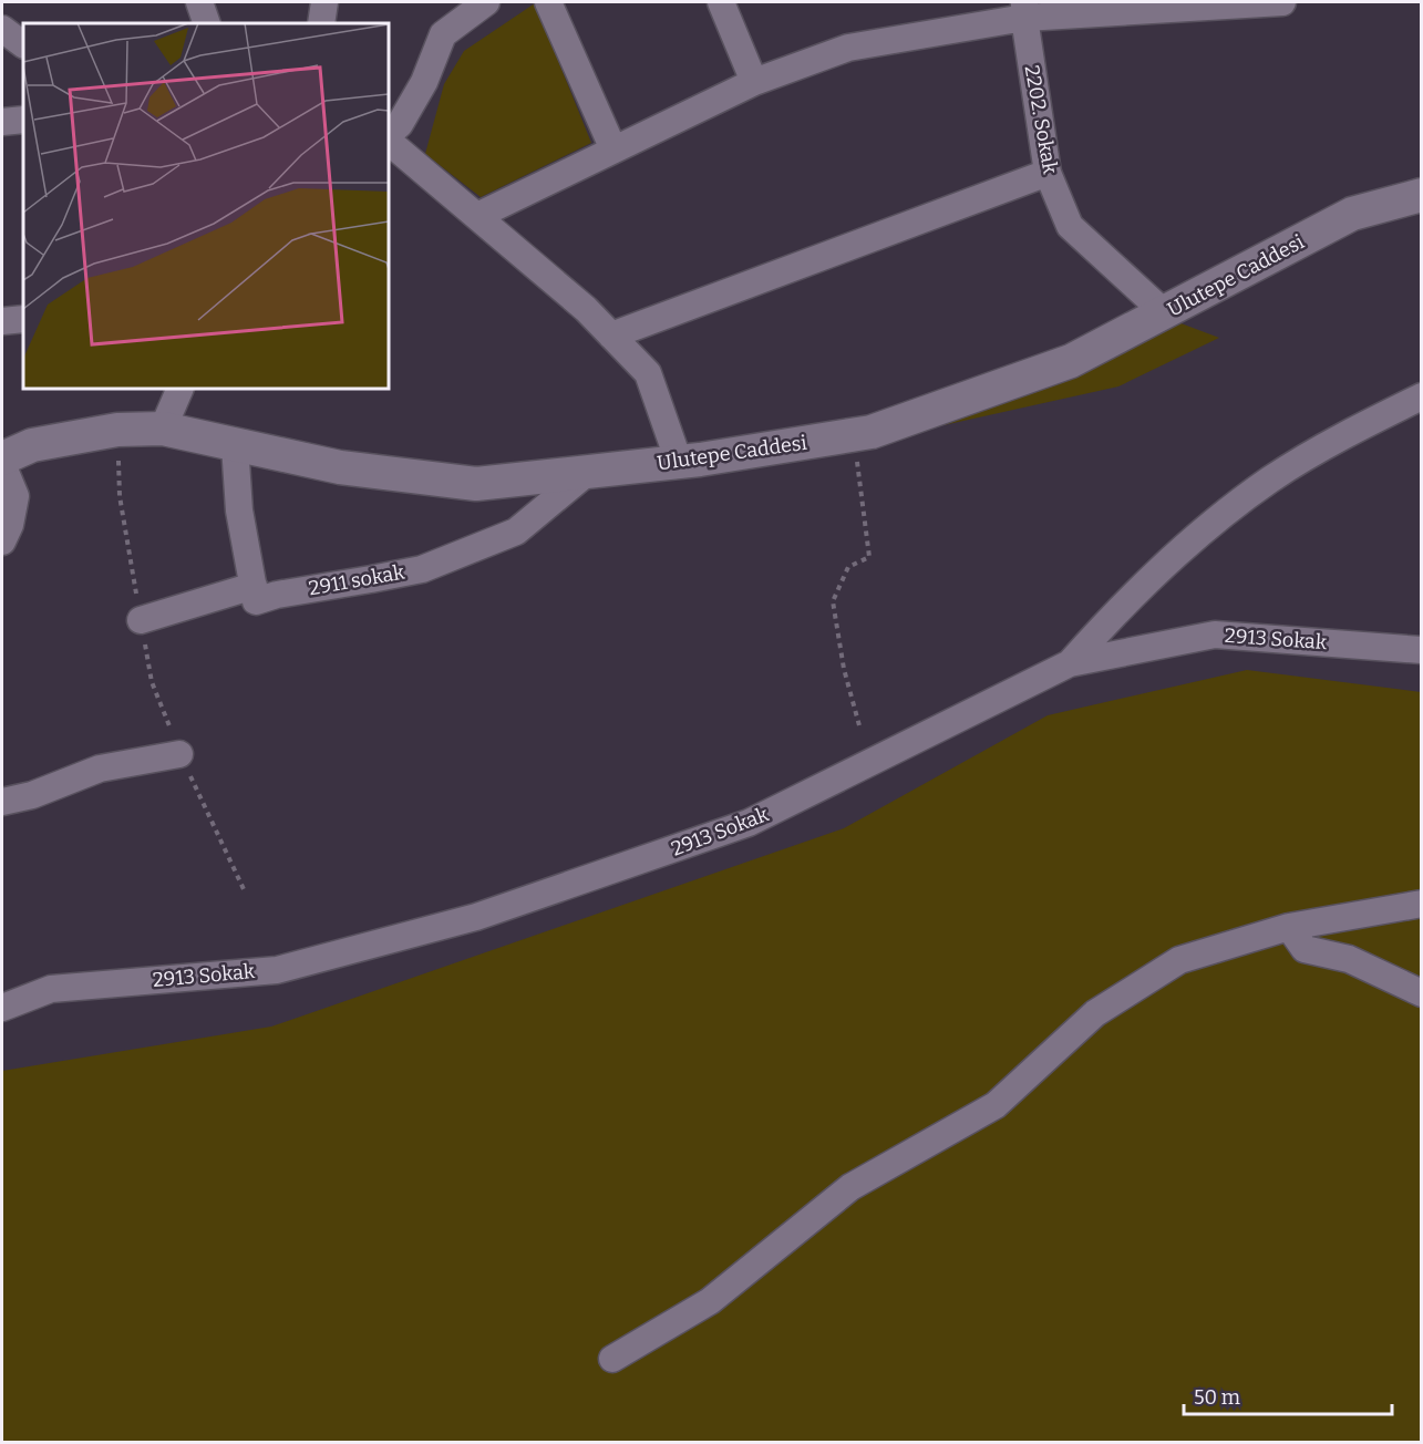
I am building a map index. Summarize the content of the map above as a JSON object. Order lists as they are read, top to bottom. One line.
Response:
{"streets":{"street":["2202. Sokak","Ulutepe Caddesi","2911 sokak","2913 Sokak"]},"crossings":[["2202. Sokak","Ulutepe Caddesi"],["Ulutepe Caddesi","2911 sokak"]],"scale_bar":"50 m"}
